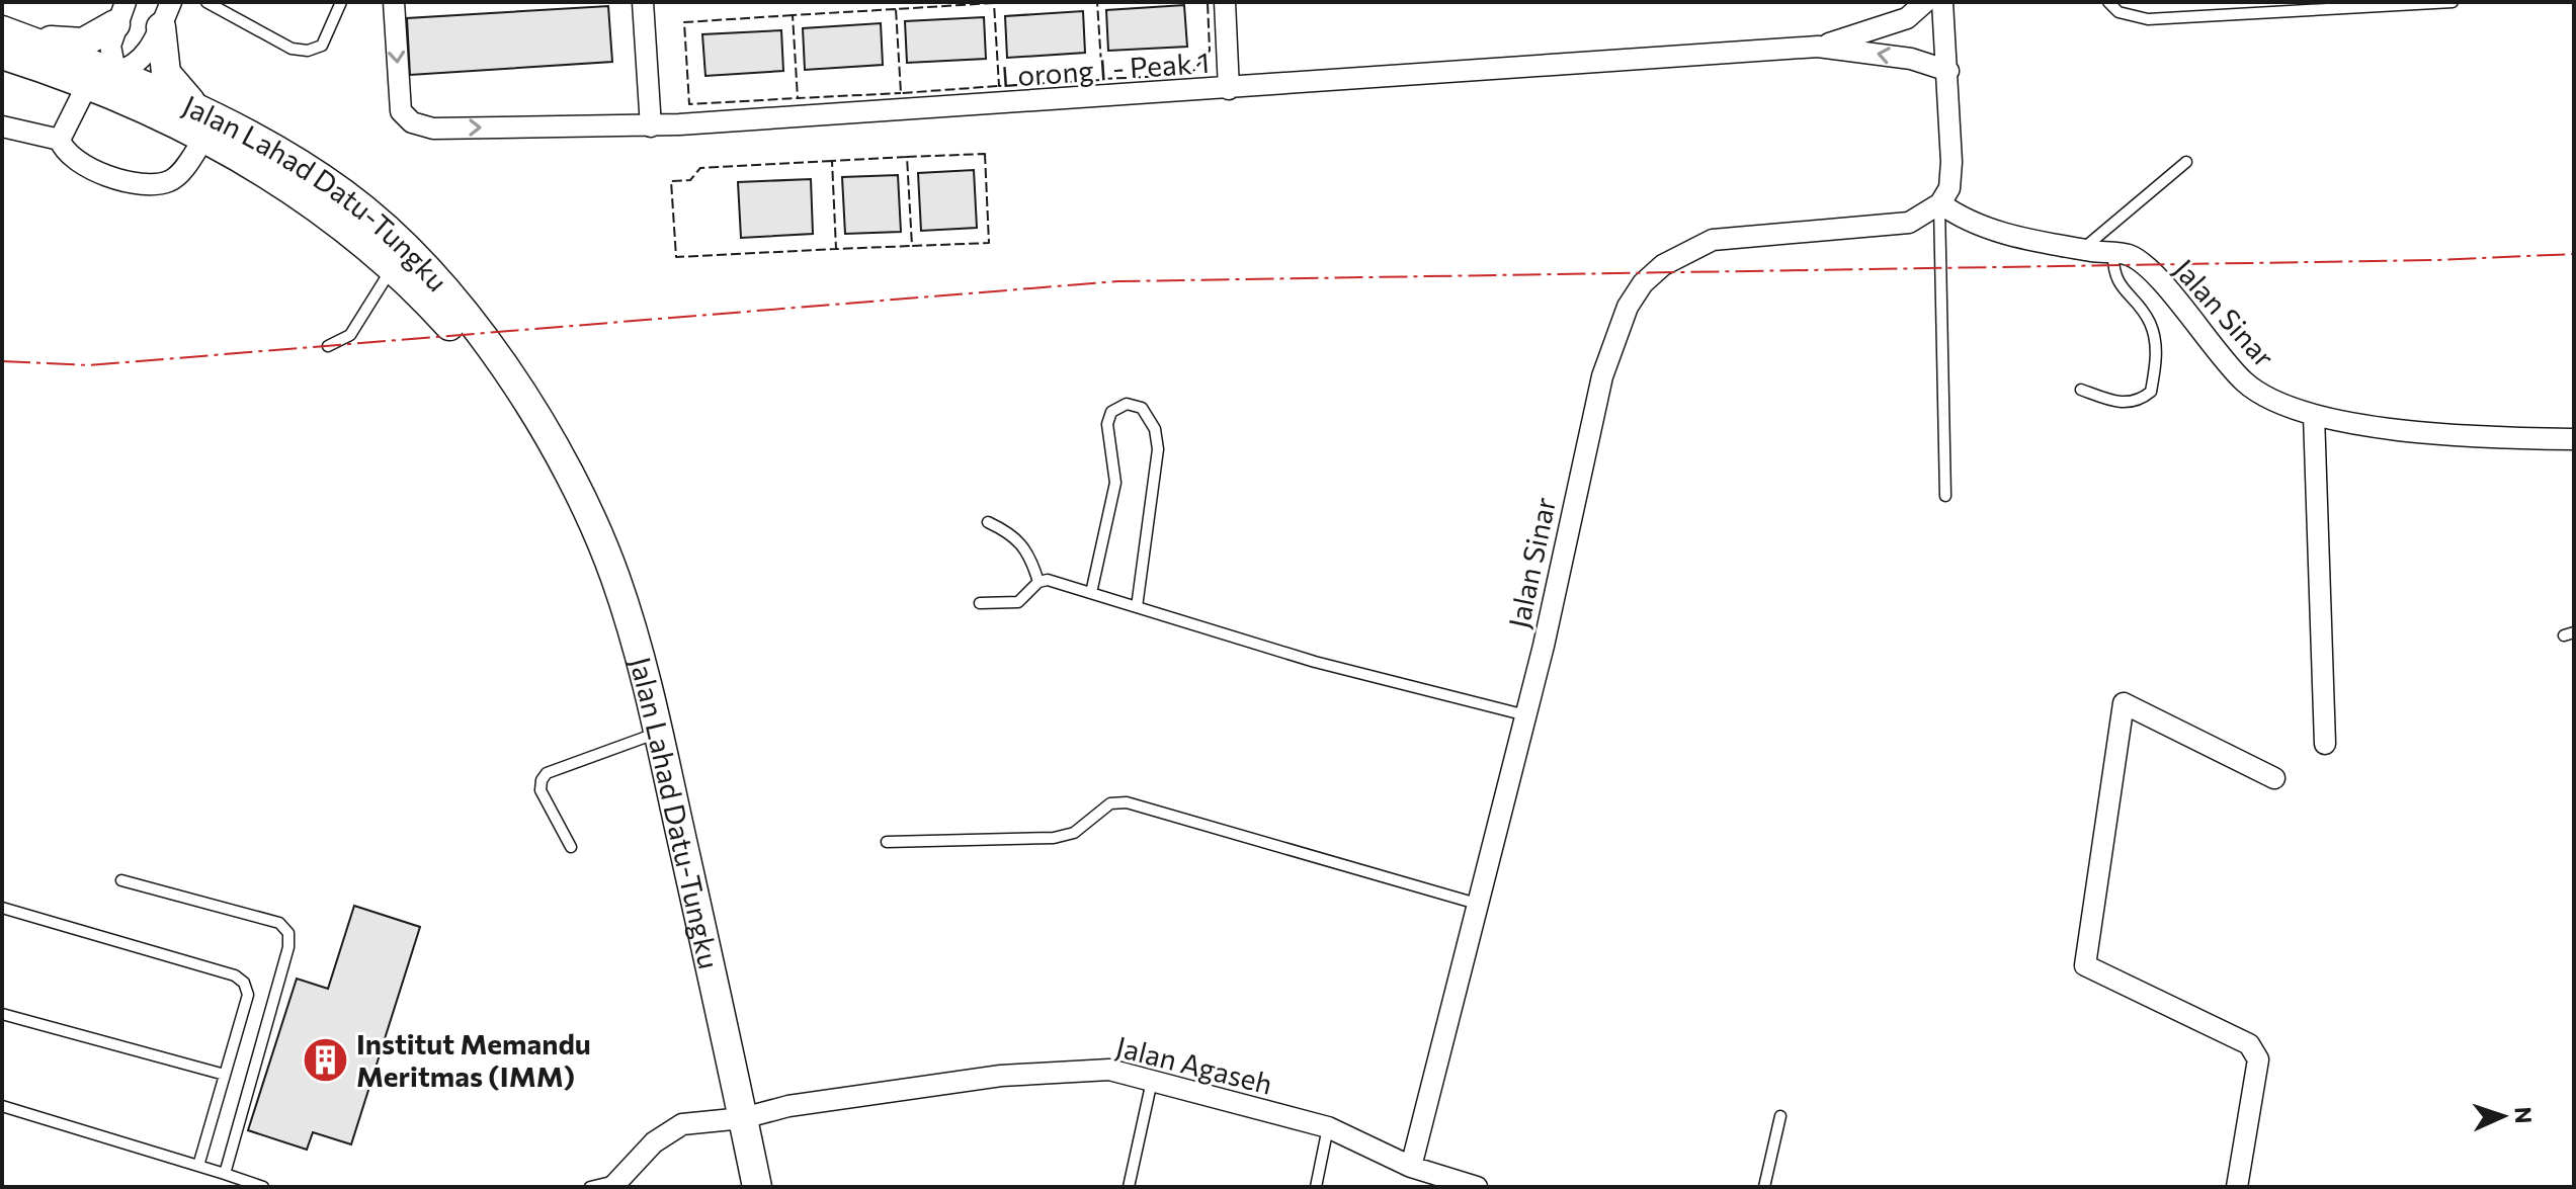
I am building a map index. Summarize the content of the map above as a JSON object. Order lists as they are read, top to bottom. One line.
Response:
{"streets":{"main road":["Jalan Lahad Datu-Tungku"],"street":["Lorong I - Peak 1","Jalan Sinar","Jalan Agaseh"]},"crossings":[["Jalan Lahad Datu-Tungku","Jalan Agaseh"],["Jalan Sinar","Jalan Agaseh"]],"places":{"building":["Institut Memandu Meritmas (IMM)"]},"north":"right"}
